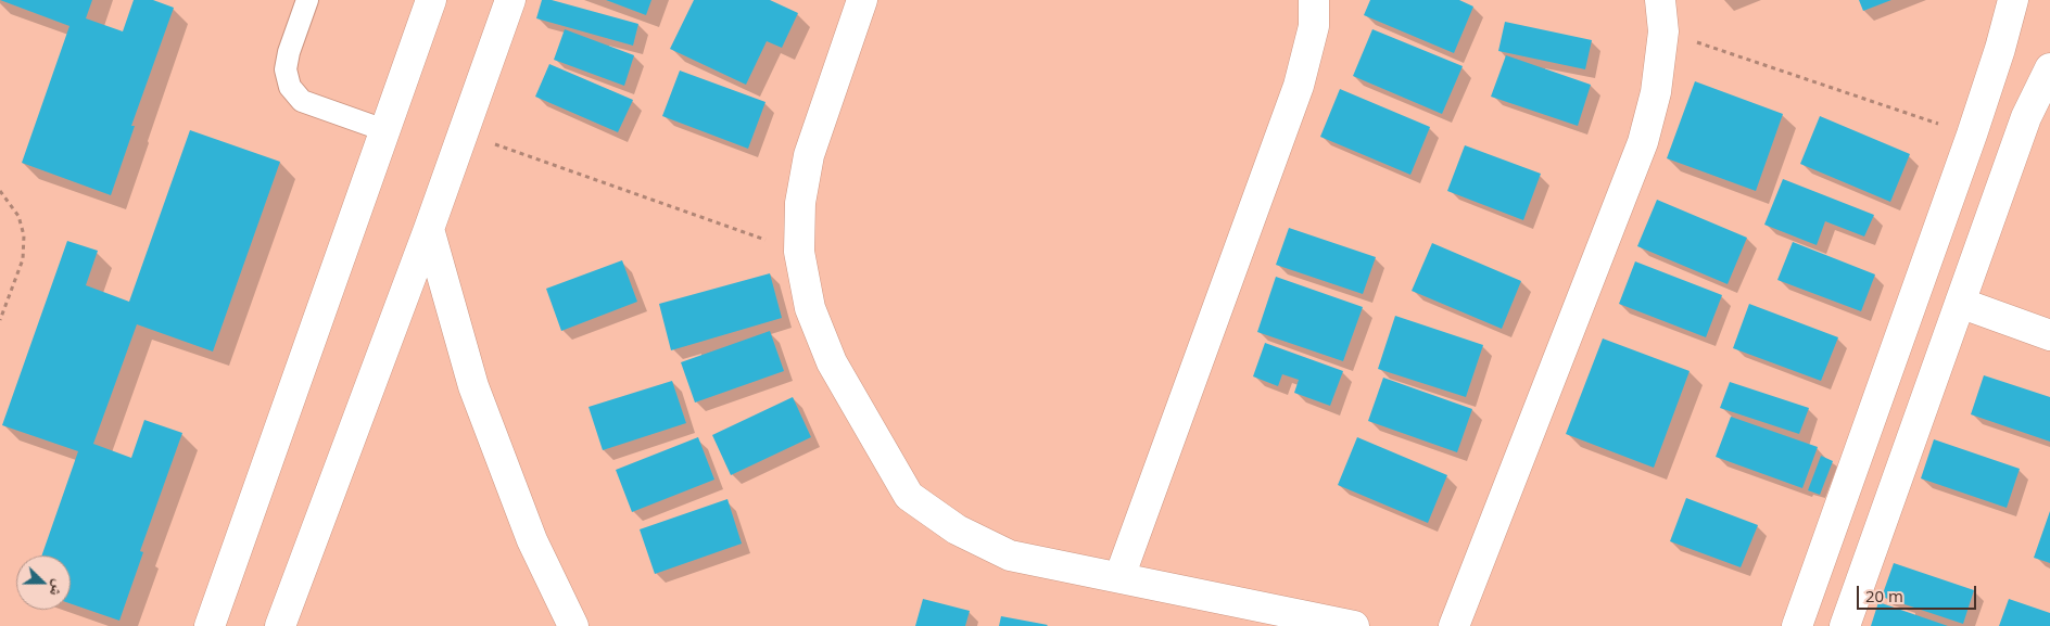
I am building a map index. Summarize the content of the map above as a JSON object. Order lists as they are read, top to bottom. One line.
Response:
{"scale_bar":"20 m","north":"right"}
